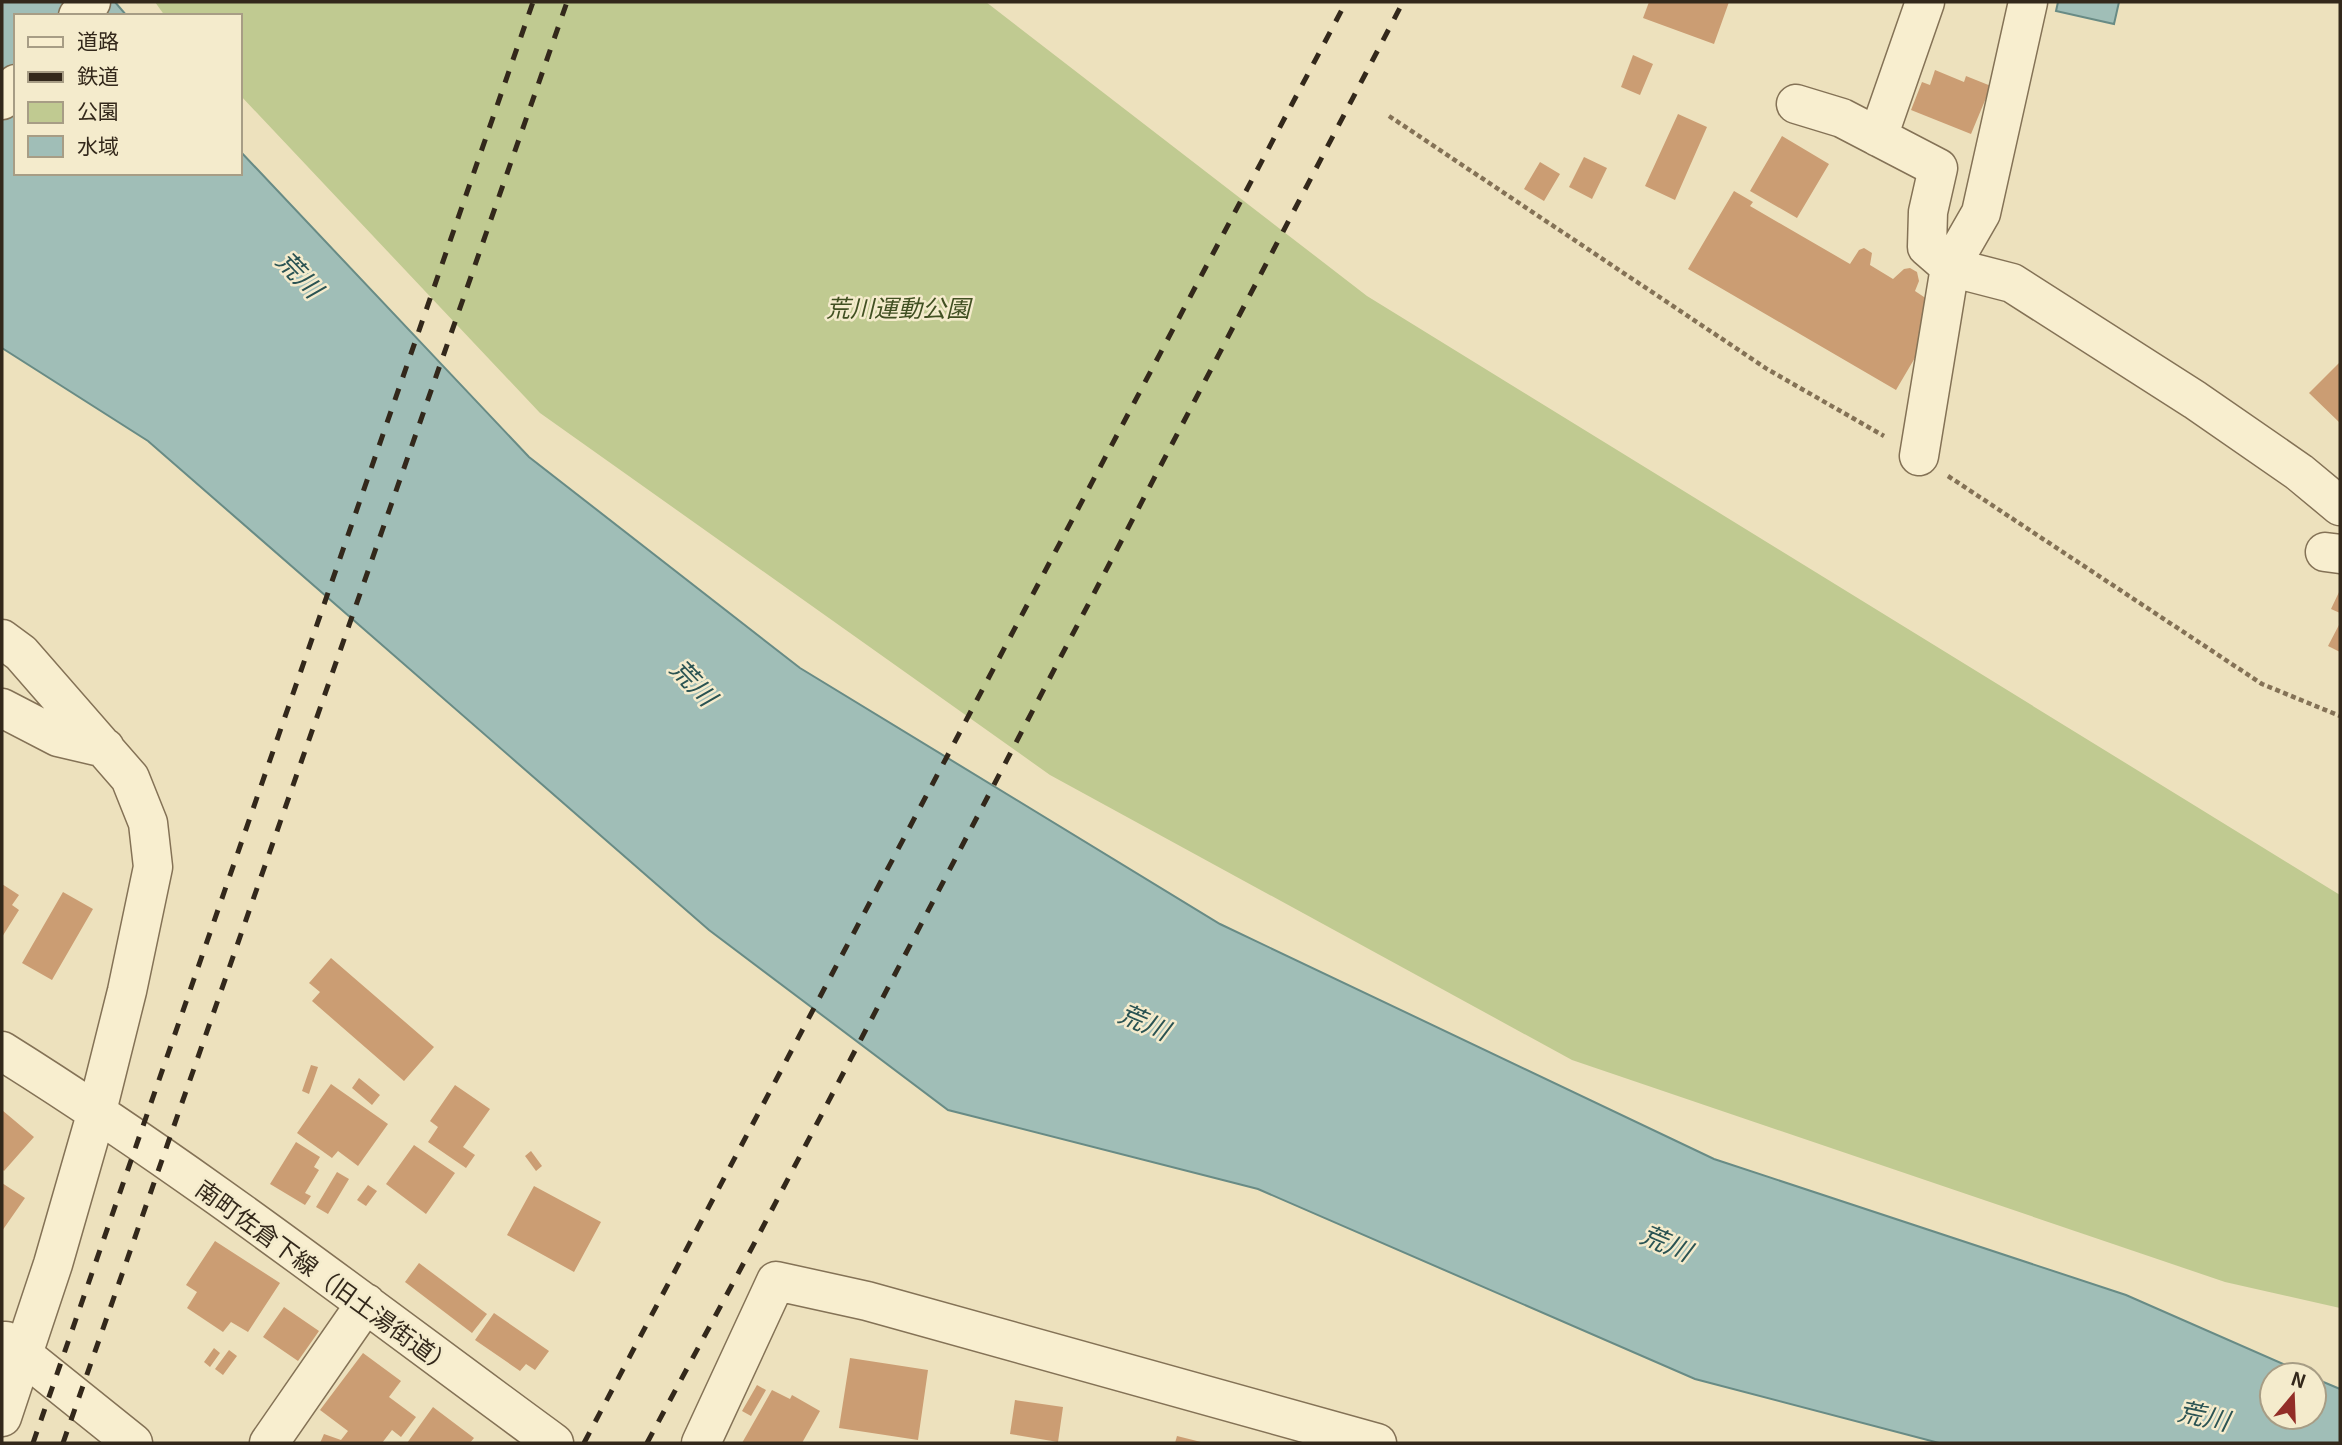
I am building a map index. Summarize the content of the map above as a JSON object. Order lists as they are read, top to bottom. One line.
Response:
{"streets":{"street":["南町佐倉下線（旧土湯街道）"]},"water":["荒川"],"parks":["荒川運動公園"],"legend":["道路","鉄道","公園","水域"],"north":"top"}
